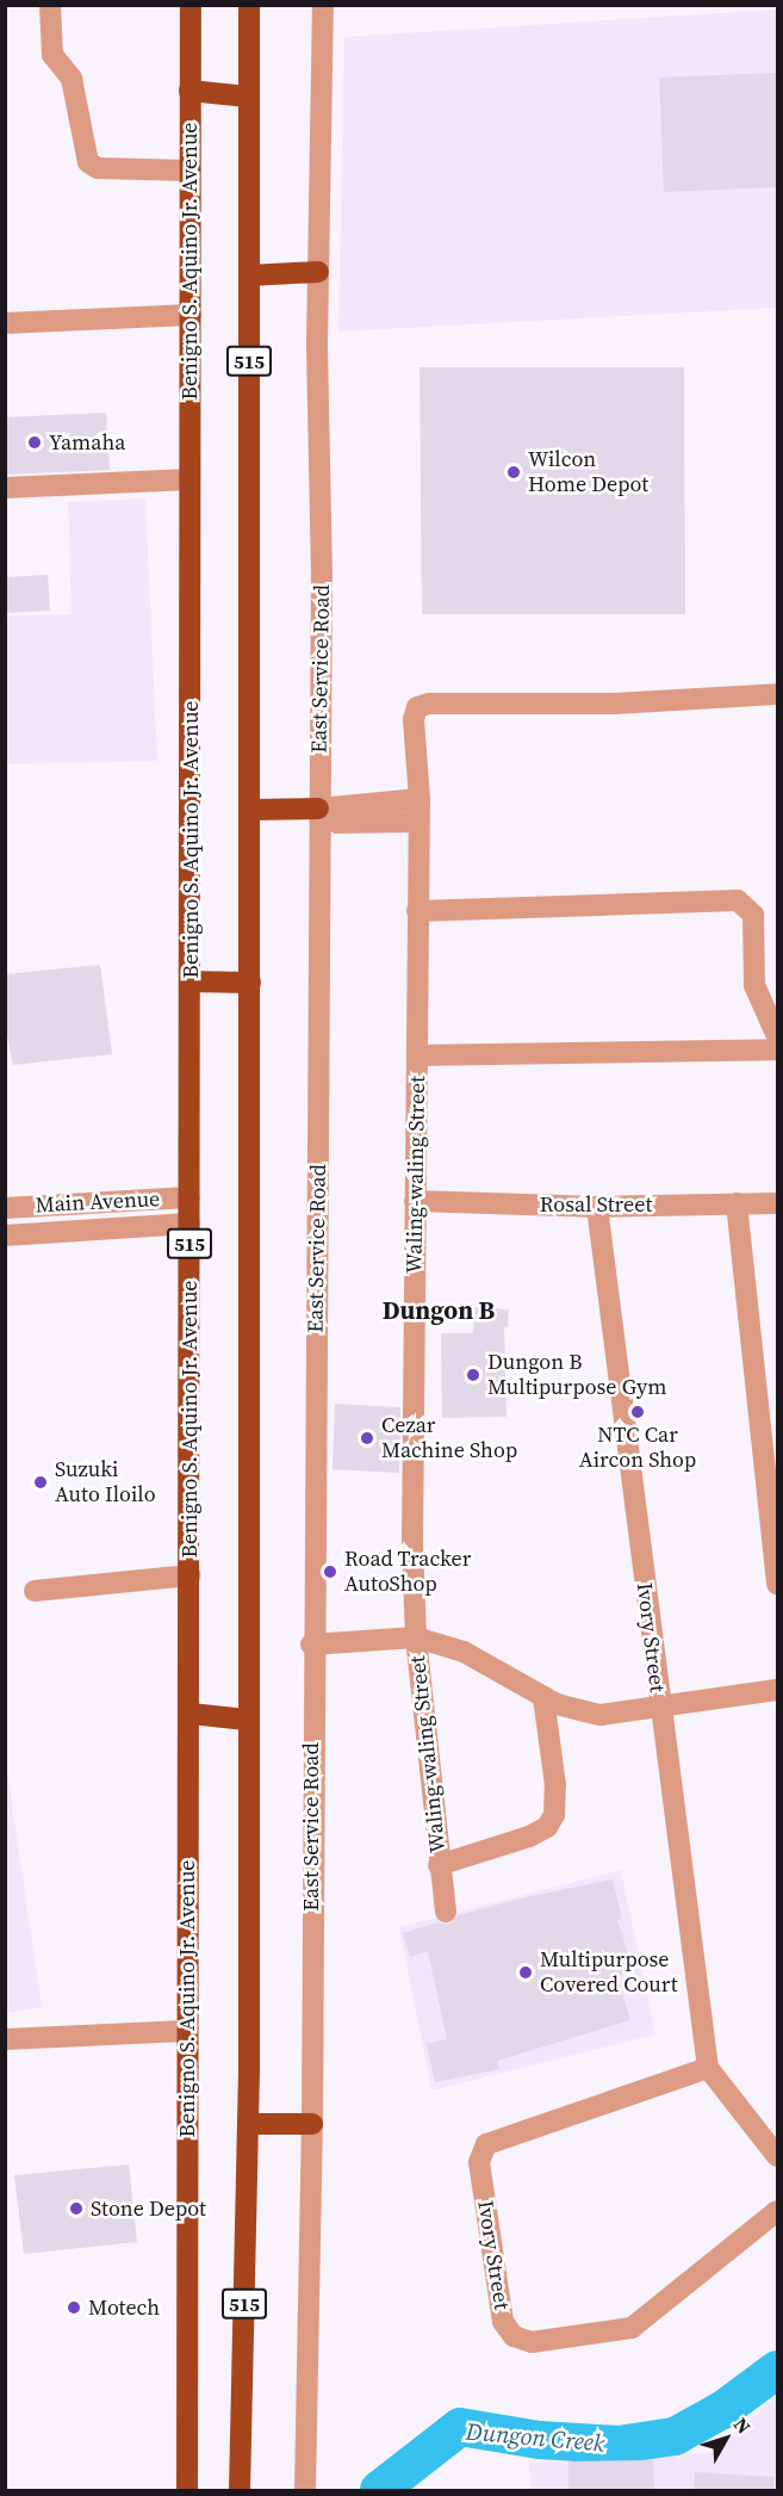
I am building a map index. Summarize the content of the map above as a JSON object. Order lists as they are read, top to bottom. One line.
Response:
{"streets":{"highway":["Benigno S. Aquino Jr. Avenue","515"],"street":["East Service Road","Waling-waling Street","Main Avenue","Rosal Street","Ivory Street"]},"crossings":[["Benigno S. Aquino Jr. Avenue","Main Avenue"],["Waling-waling Street","Rosal Street"],["Rosal Street","Ivory Street"]],"districts":["Dungon B"],"water":["Dungon Creek"],"places":["Yamaha","Wilcon Home Depot","Dungon B Multipurpose Gym","NTC Car Aircon Shop","Cezar Machine Shop","Suzuki Auto Iloilo","Road Tracker AutoShop","Multipurpose Covered Court","Stone Depot","Motech"],"north":"top right"}
